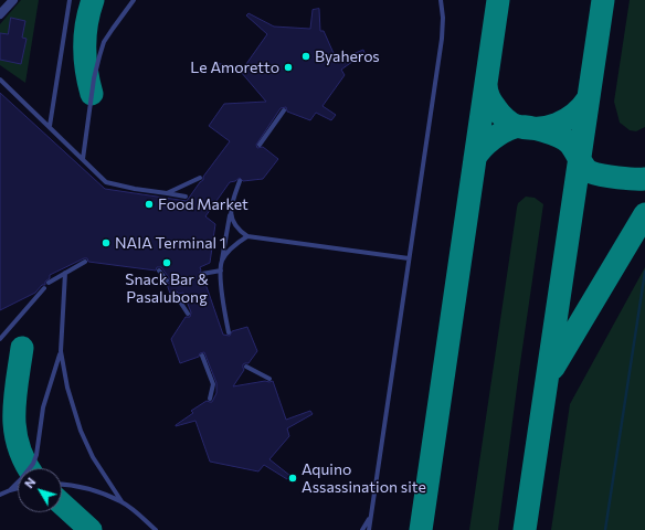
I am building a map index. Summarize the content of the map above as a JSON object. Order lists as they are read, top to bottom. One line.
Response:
{"places":["Byaheros","Le Amoretto","Food Market","NAIA Terminal 1","Snack Bar & Pasalubong","Aquino Assassination site"],"north":"top left"}
